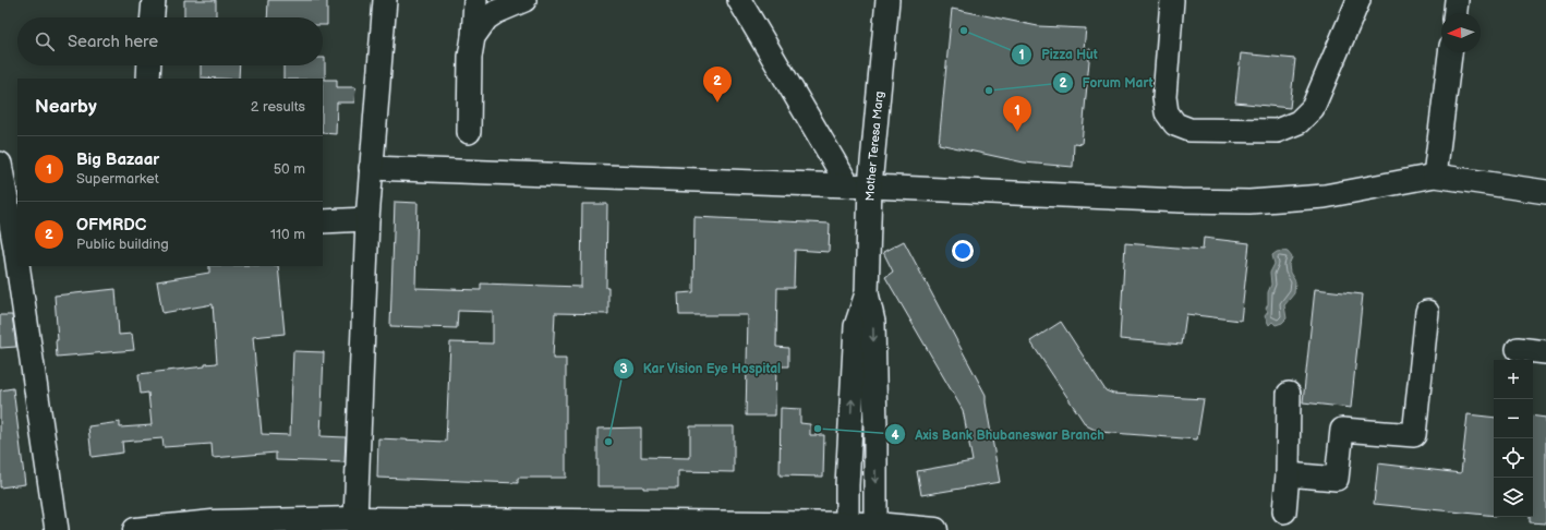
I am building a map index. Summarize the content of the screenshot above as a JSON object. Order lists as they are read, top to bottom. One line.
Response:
{"streets":{"street":["Mother Teresa Marg"]},"places":["Pizza Hut","Forum Mart","Axis Bank Bhubaneswar Branch","Kar Vision Eye Hospital"],"north":"left","page":{"search":"Search here","pins":["2","1"],"heading":["Nearby","2 results"],"list":[{"mark":"1","name":"Big Bazaar","note":"Supermarket","value":"50 m"},{"mark":"2","name":"OFMRDC","note":"Public building","value":"110 m"}],"map_buttons":["+","−"]}}
